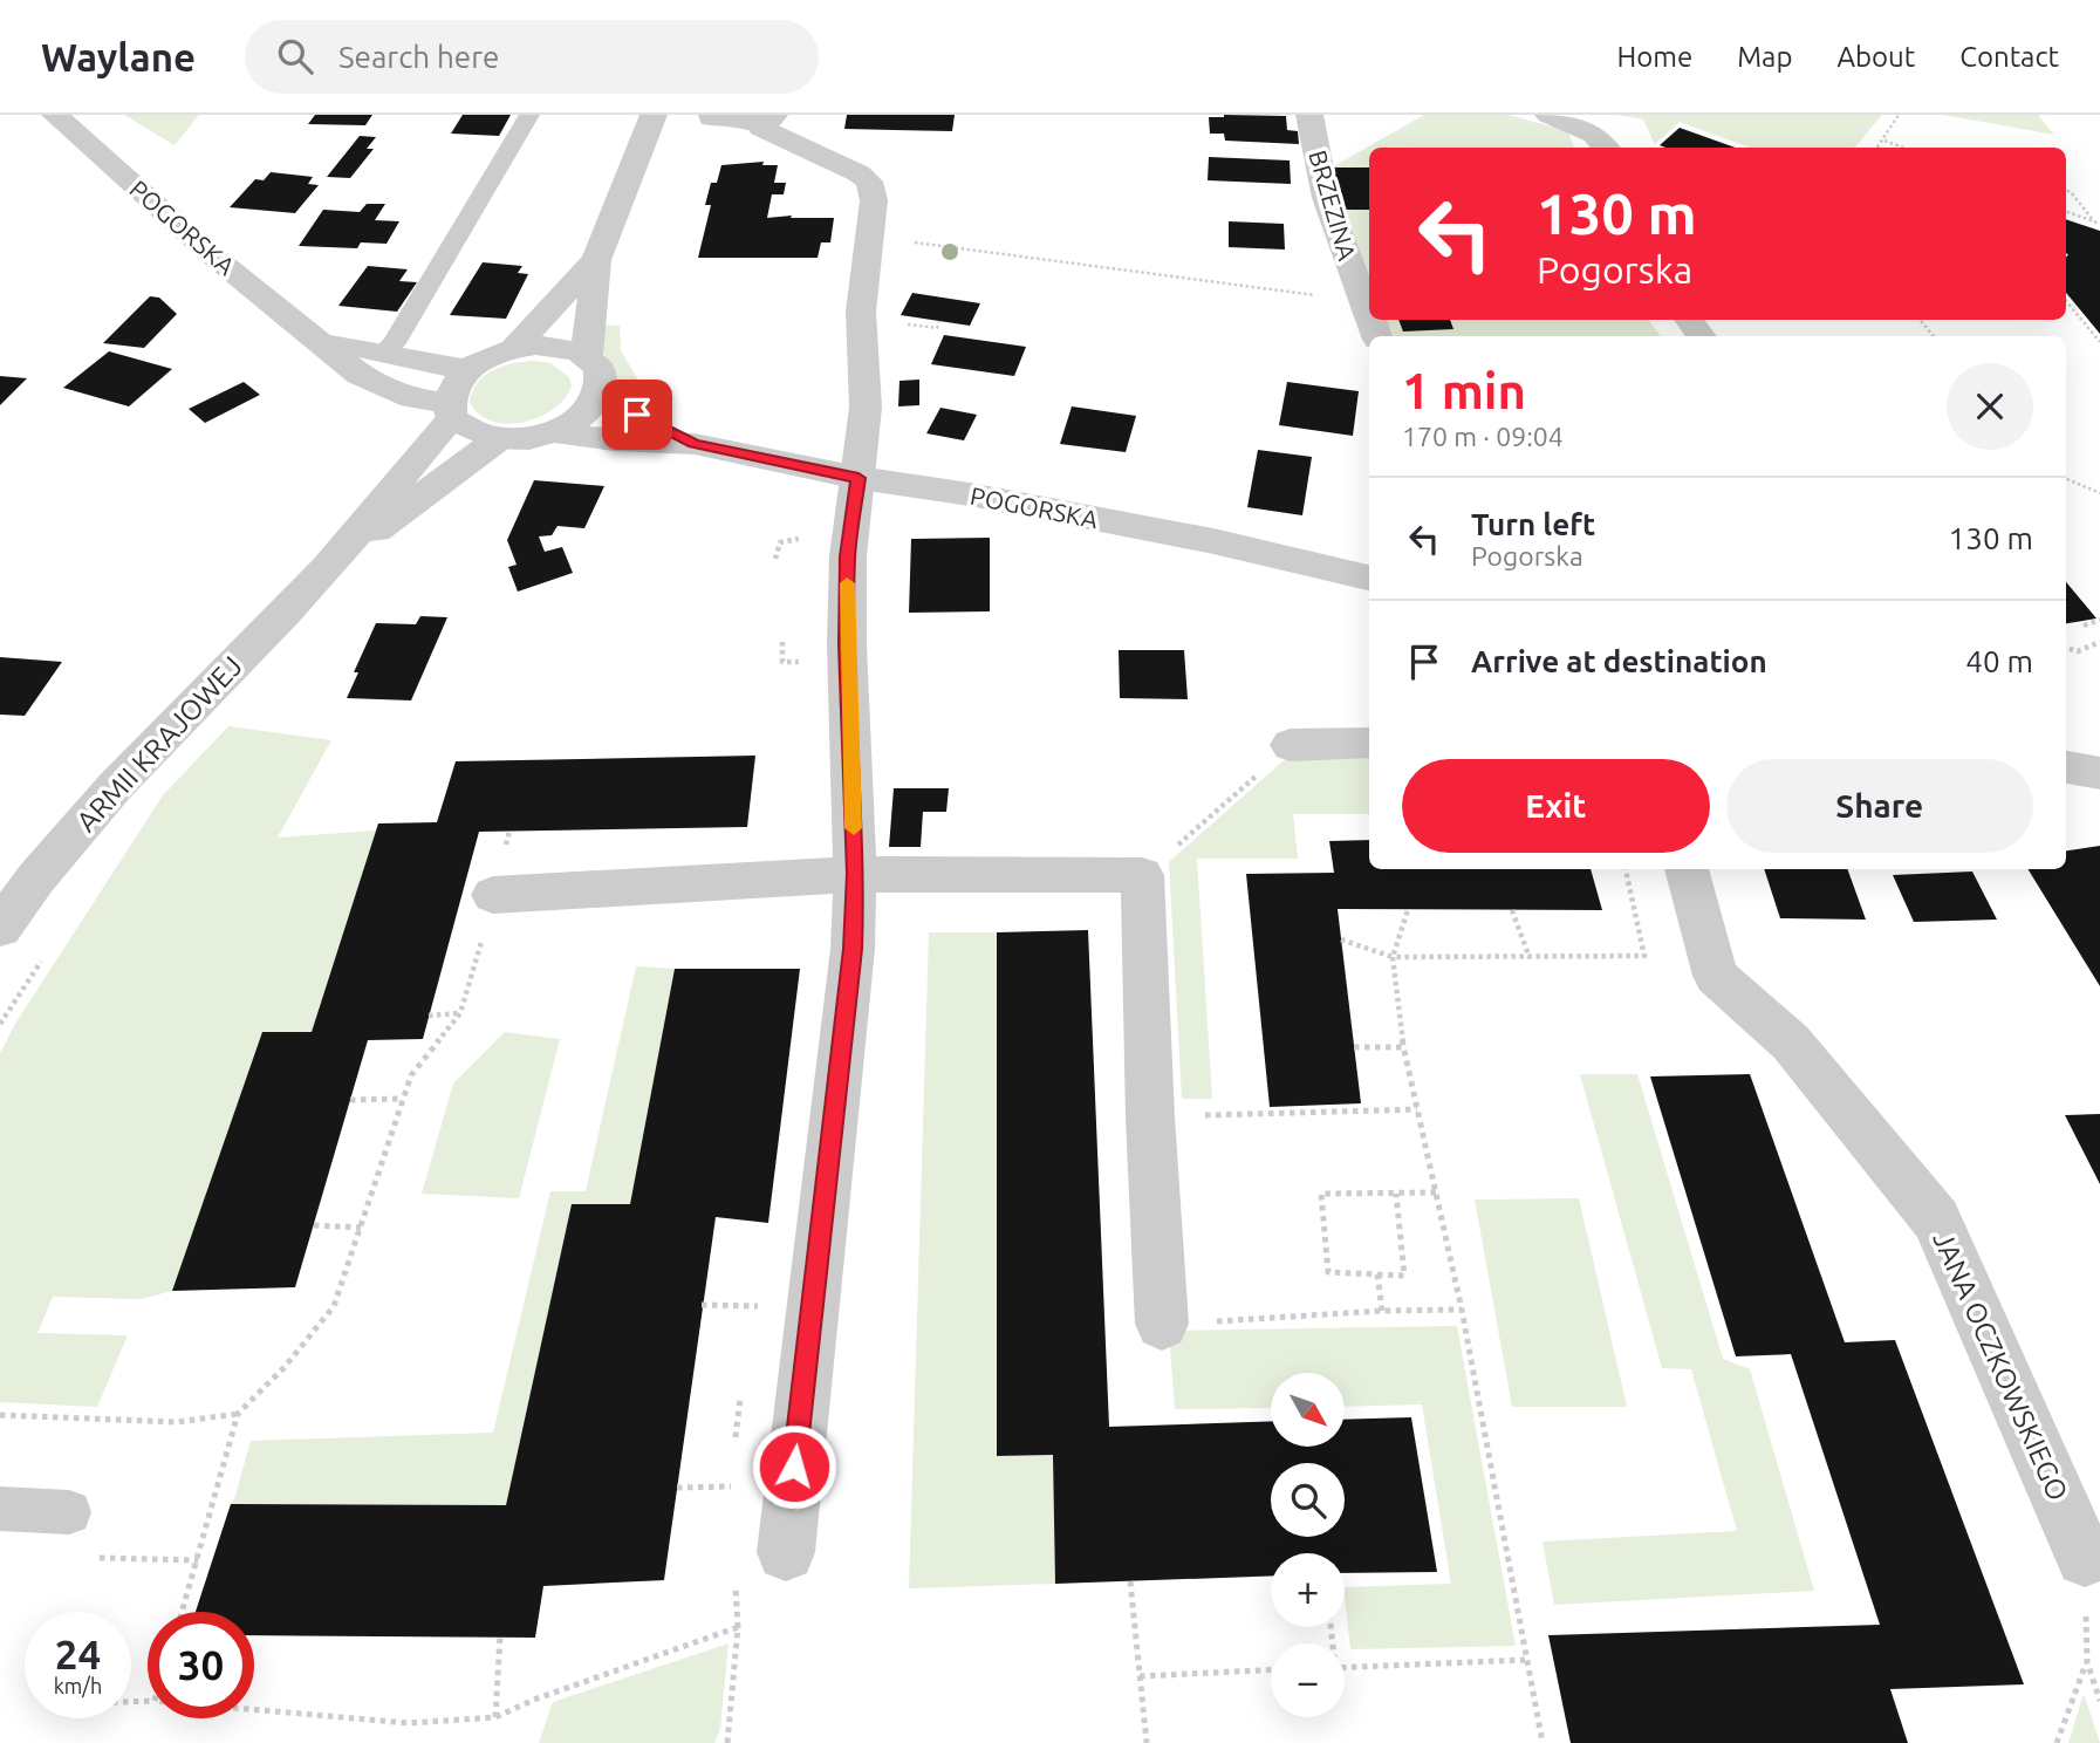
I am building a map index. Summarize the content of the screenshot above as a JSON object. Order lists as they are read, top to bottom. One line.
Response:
{"streets":{"street":["BRZEZINA","POGORSKA","ARMII KRAJOWEJ","JANA OCZKOWSKIEGO"]},"crossings":[["POGORSKA","ARMII KRAJOWEJ"]],"north":"bottom right","page":{"header":"Waylane","search":"Search here","nav":["Home","Map","About","Contact"],"turn":["130 m","Pogorska"],"heading":["1 min","170 m · 09:04"],"list":[{"name":"Turn left","note":"Pogorska","value":"130 m"},{"name":"Arrive at destination","value":"40 m"}],"buttons":["Exit","Share"],"map_buttons":["+","−"],"speed":"24 km/h","limit":"30"}}
